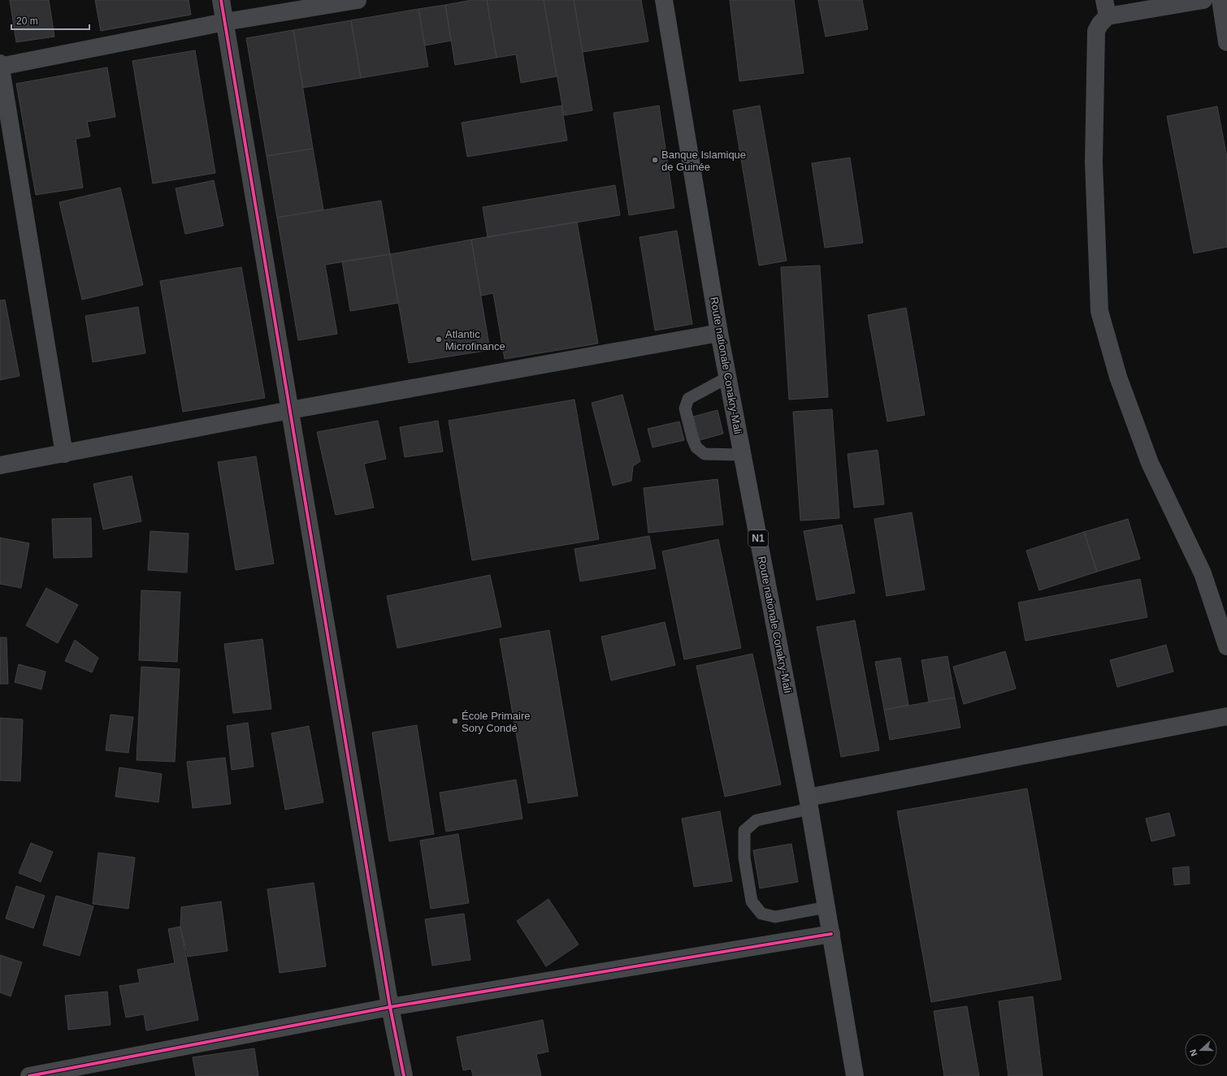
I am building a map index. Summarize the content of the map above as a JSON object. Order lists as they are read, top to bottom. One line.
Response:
{"streets":{"highway":["Route nationale Conakry-Mali","N1"]},"places":["Banque Islamique de Guinée","Atlantic Microfinance","École Primaire Sory Condé"],"scale_bar":"20 m","north":"left"}
